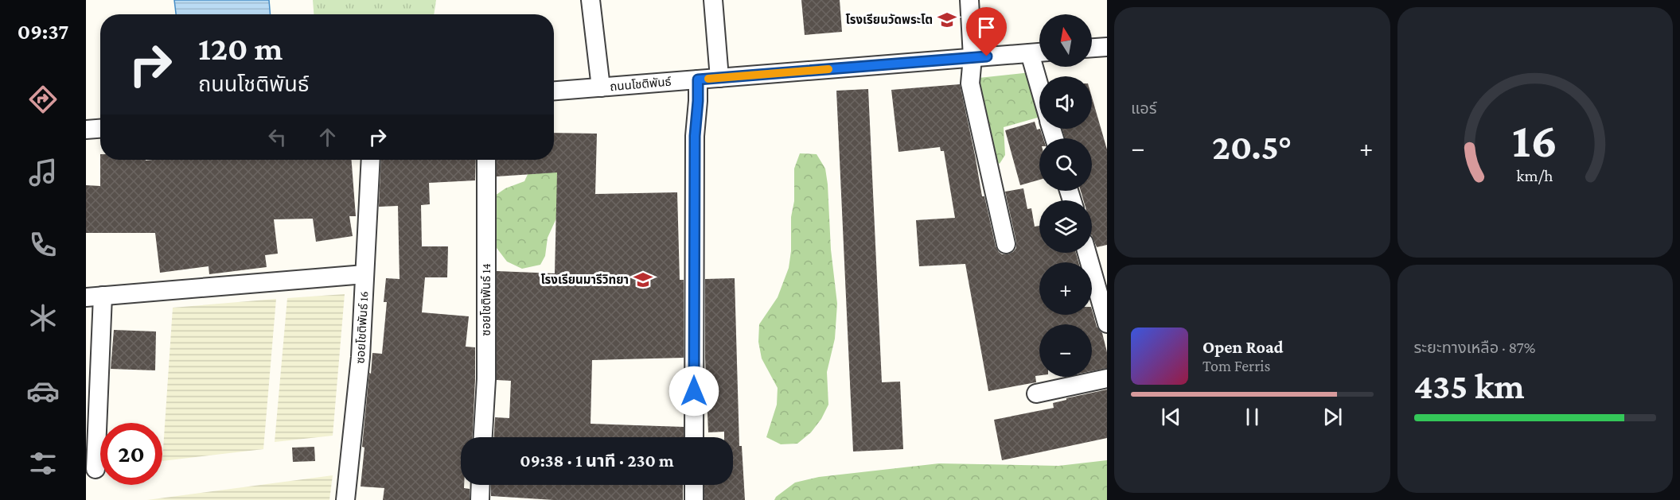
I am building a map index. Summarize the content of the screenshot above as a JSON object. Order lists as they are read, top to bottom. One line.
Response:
{"streets":{"street":["ถนนโชติพันธ์","ซอยโชติพันธ์ 14","ซอยโชติพันธ์ 16"]},"places":{"school or university":["โรงเรียนวัดพระโต","โรงเรียนมารีวิทยา"]},"north":"top","page":{"tabs":"09:37","tile":["แอร์",["ระยะทางเหลือ · 87%","435 km"]],"map_buttons":["+","−"],"turn":["120 m","ถนนโชติพันธ์"],"heat":["−","20.5°","+"],"song":["Open Road","Tom Ferris"],"limit":"20","trip":"09:38 · 1 นาที · 230 m","gauge":["16","km/h"]}}
